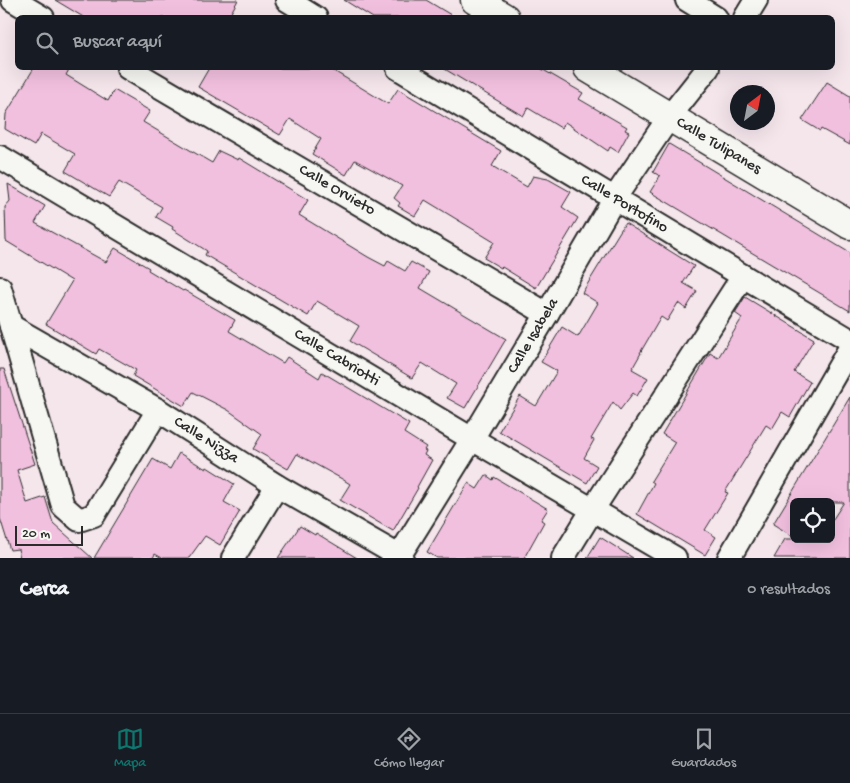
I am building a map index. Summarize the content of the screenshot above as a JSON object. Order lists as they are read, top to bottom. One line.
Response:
{"streets":{"street":["Calle Tulipanes","Calle Orvieto","Calle Portofino","Calle Isabela","Calle Cabriotti","Calle Nizza"]},"crossings":[["Calle Tulipanes","Calle Isabela"],["Calle Orvieto","Calle Isabela"],["Calle Portofino","Calle Isabela"],["Calle Isabela","Calle Cabriotti"],["Calle Isabela","Calle Nizza"]],"scale_bar":"20 m","north":"top right","page":{"search":"Buscar aquí","scale":"20 m","heading":["Cerca","0 resultados"],"nav":["Mapa","Cómo llegar","Guardados"]}}
